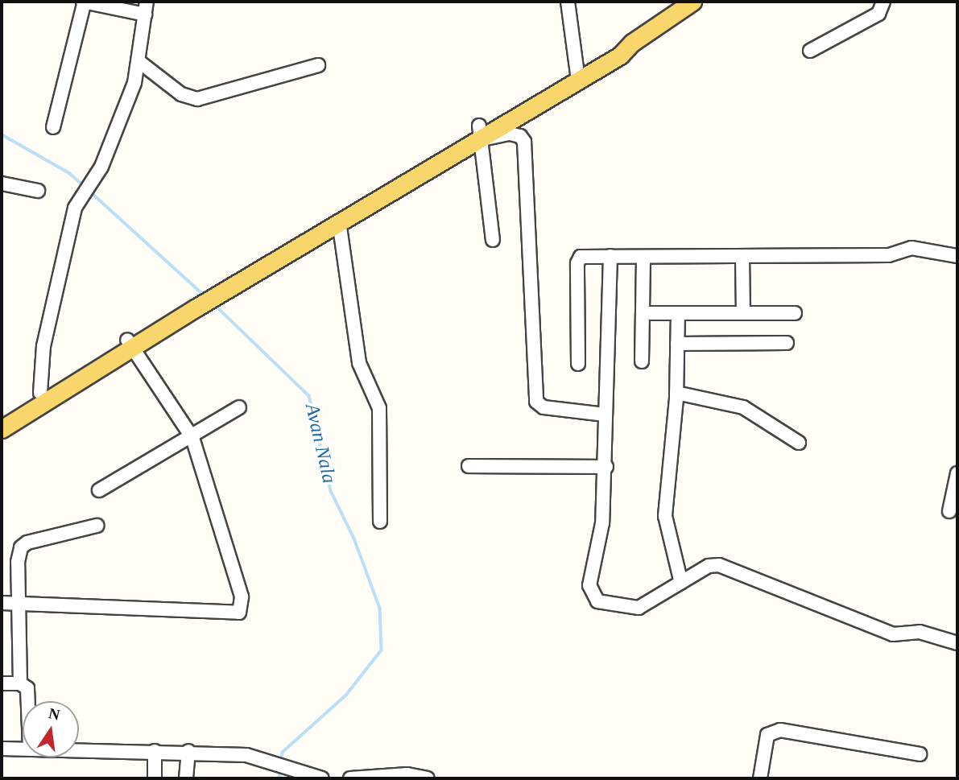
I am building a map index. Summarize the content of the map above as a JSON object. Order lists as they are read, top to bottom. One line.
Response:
{"water":["Avan Nala"],"north":"top"}
